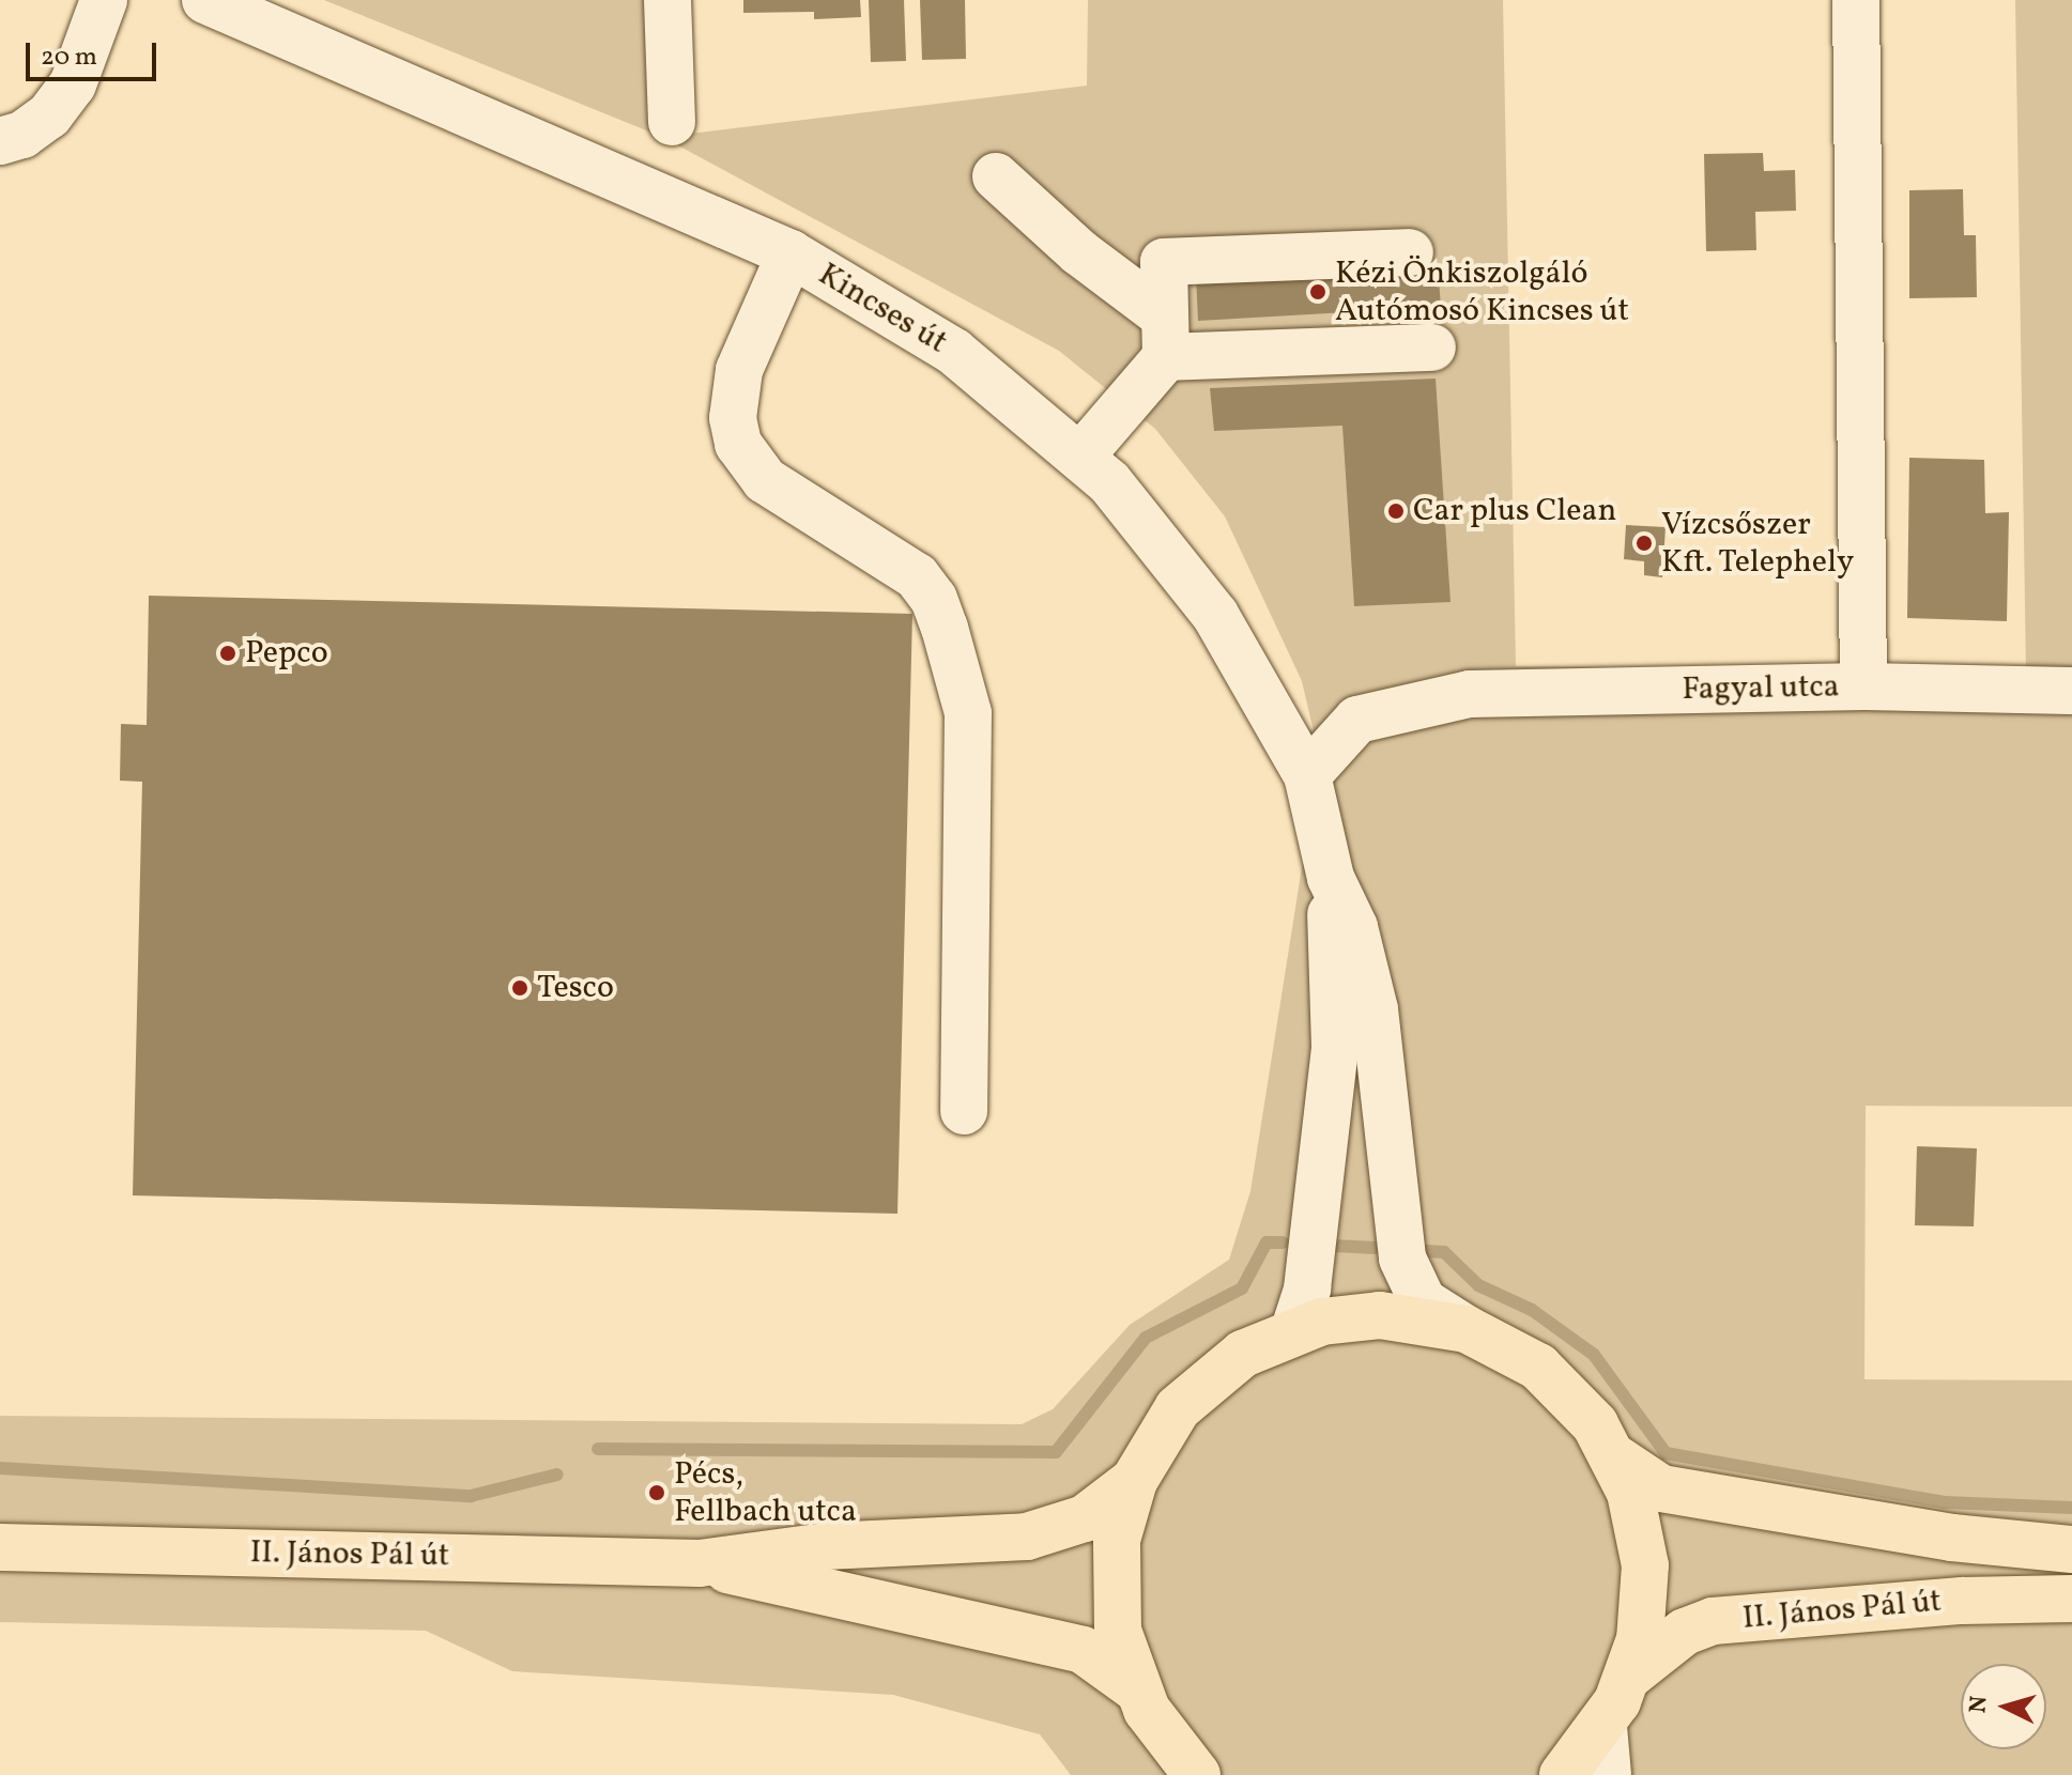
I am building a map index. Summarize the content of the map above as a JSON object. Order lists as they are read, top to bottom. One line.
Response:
{"streets":{"main road":["II. János Pál út"],"street":["Kincses út","Fagyal utca"]},"crossings":[["Kincses út","Fagyal utca"]],"places":["Kézi Önkiszolgáló Autómosó Kincses út","Car plus Clean","Vízcsőszer Kft. Telephely","Pepco","Tesco","Pécs, Fellbach utca"],"scale_bar":"20 m","north":"left"}
